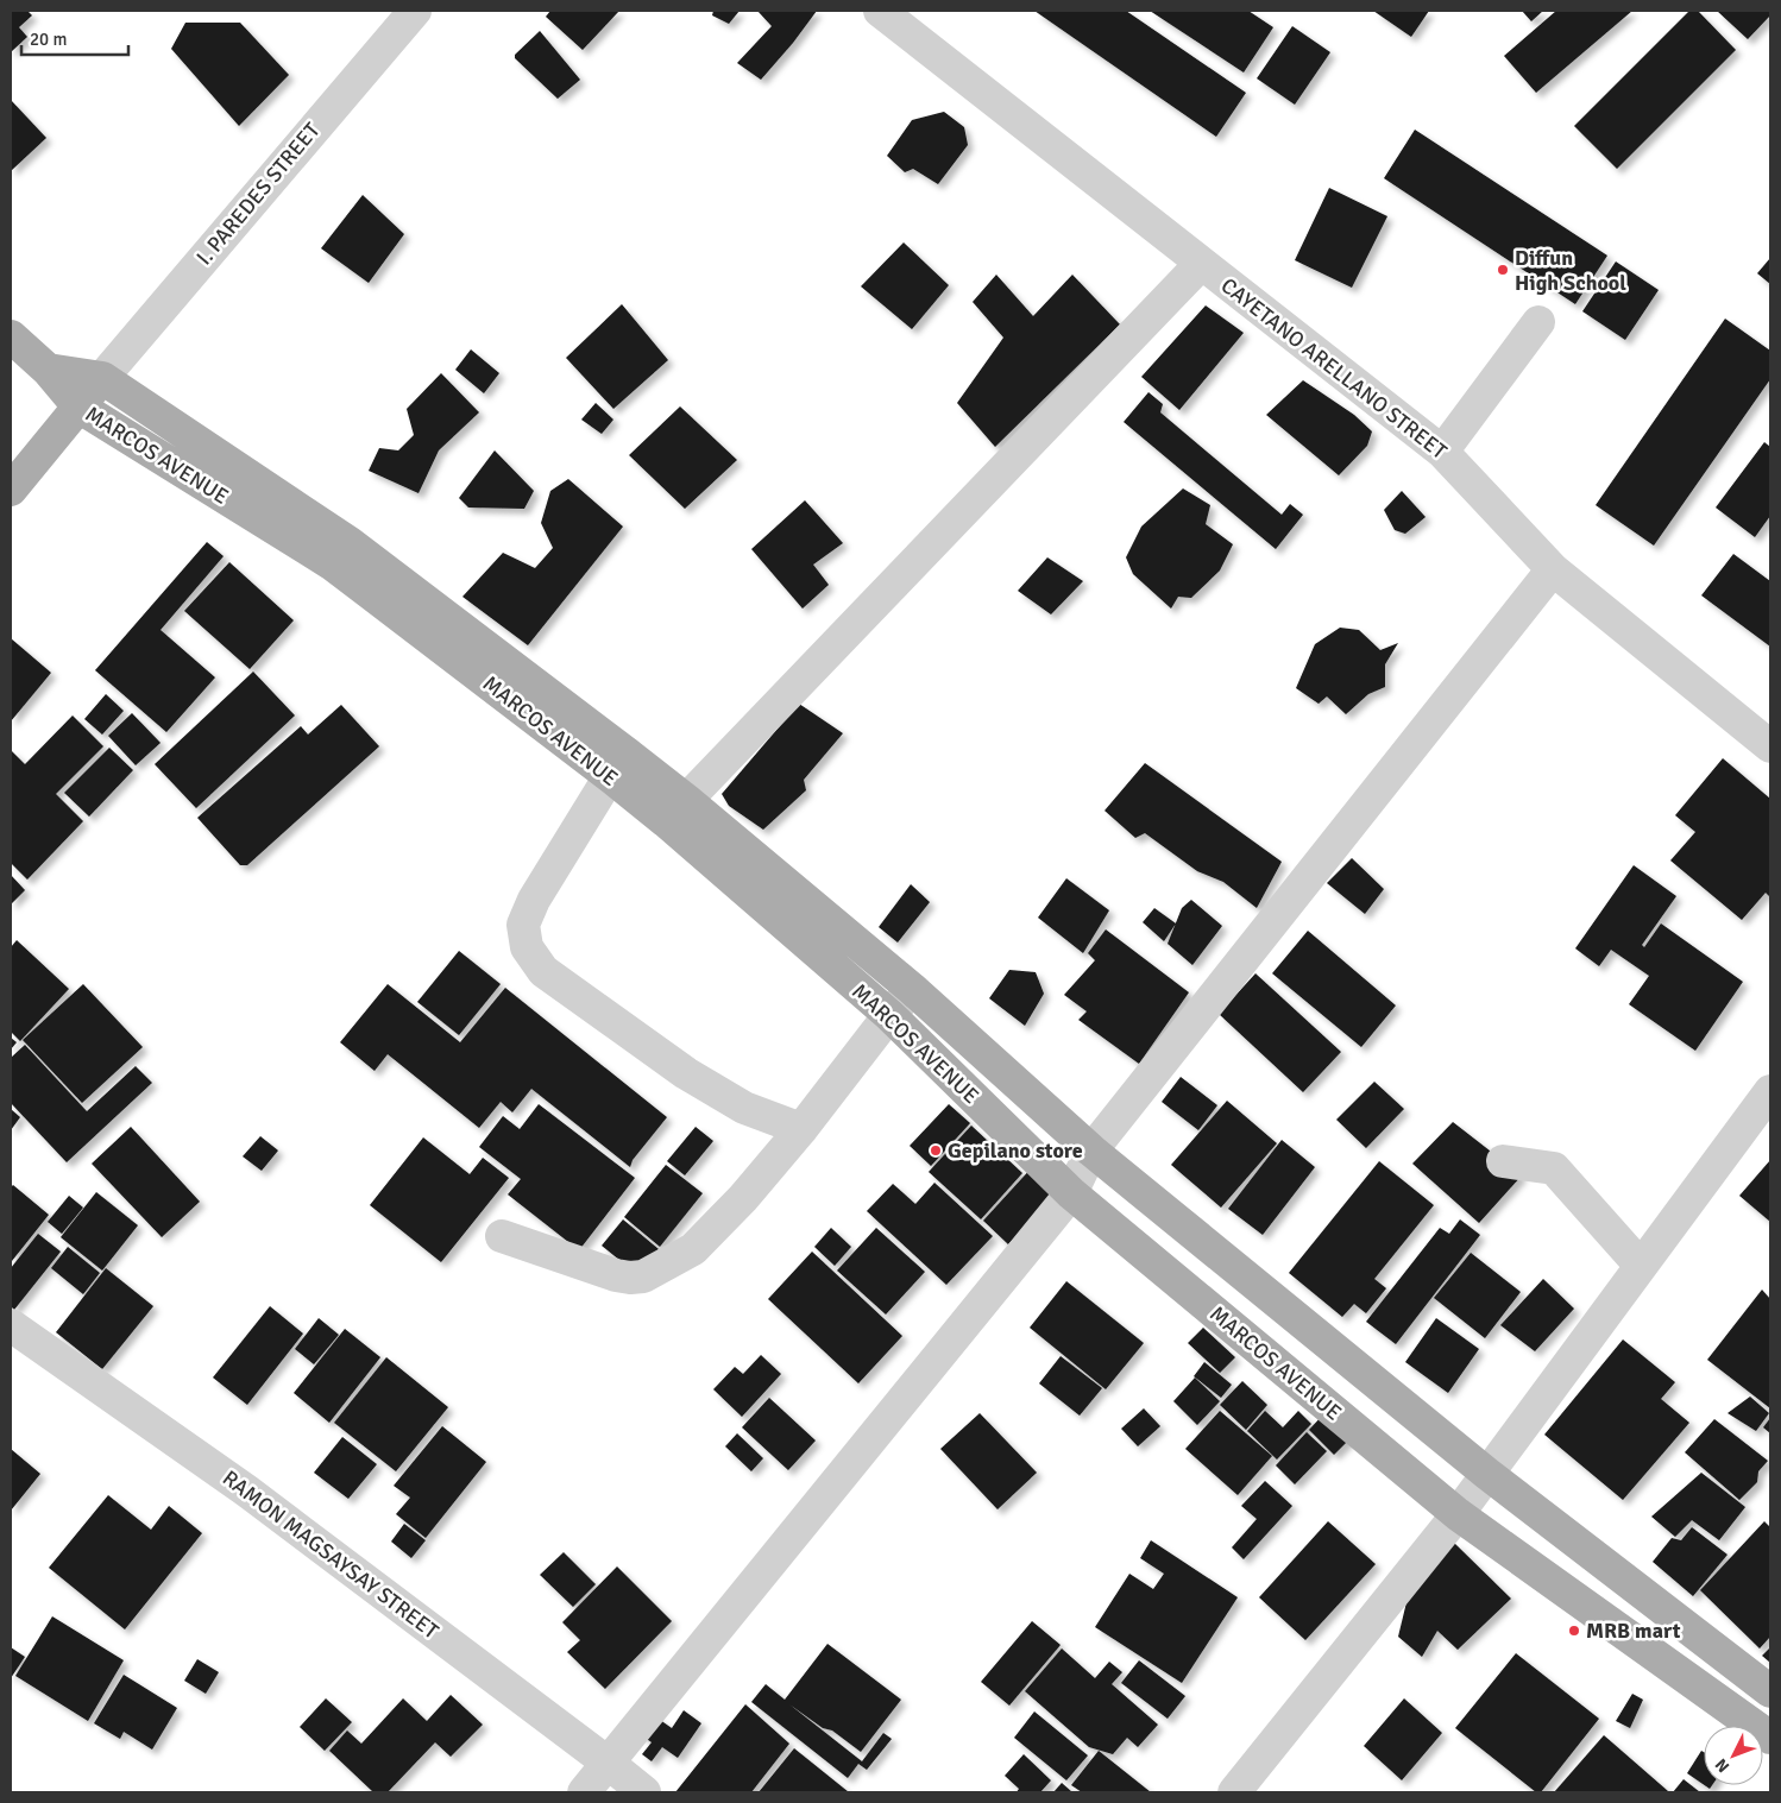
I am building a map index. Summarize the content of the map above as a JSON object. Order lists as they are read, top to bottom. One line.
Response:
{"streets":{"main road":["MARCOS AVENUE"],"street":["I. PAREDES STREET","CAYETANO ARELLANO STREET","RAMON MAGSAYSAY STREET"]},"crossings":[["I. PAREDES STREET","MARCOS AVENUE"]],"places":["Diffun High School","Gepilano store","MRB mart"],"scale_bar":"20 m","north":"bottom left"}
